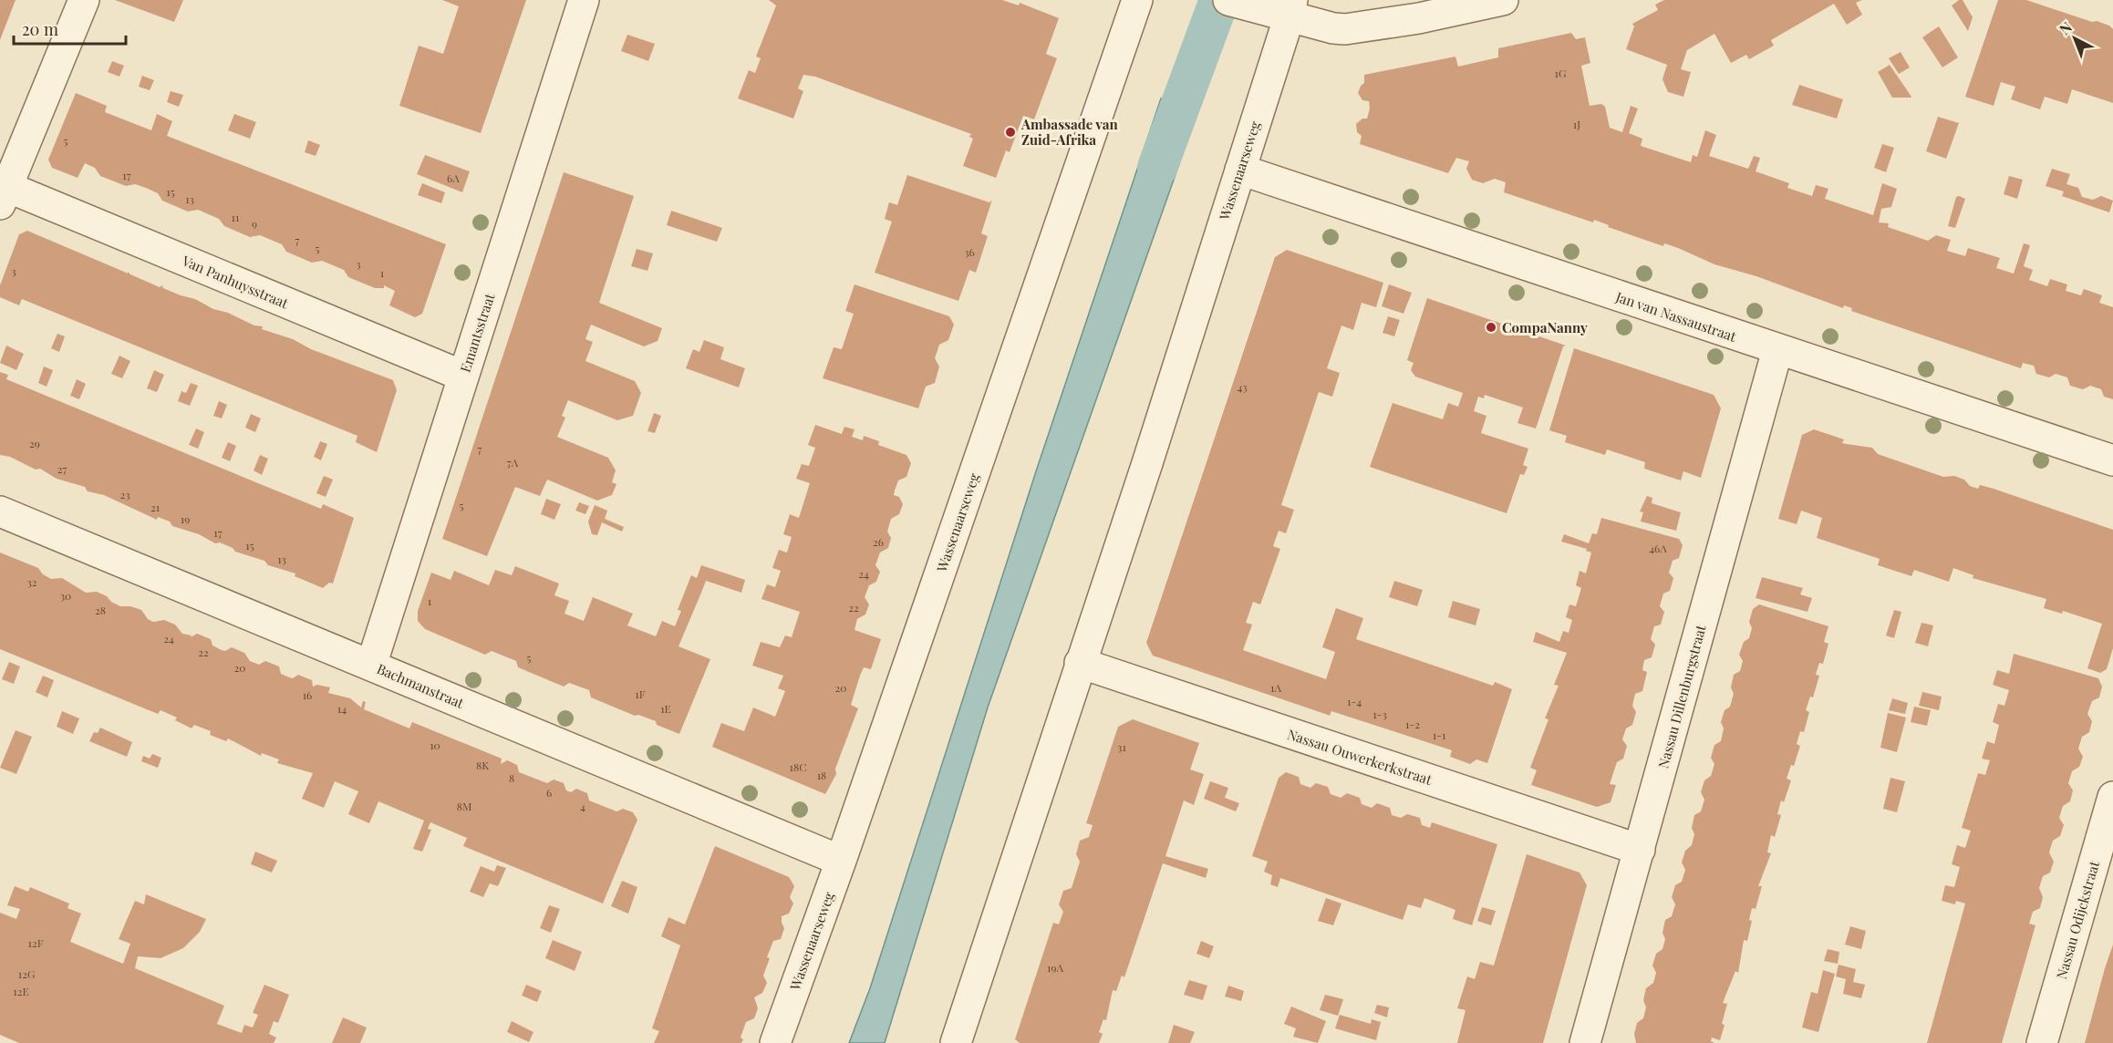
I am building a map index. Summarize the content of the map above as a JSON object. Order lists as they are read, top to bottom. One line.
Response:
{"streets":{"street":["Wassenaarseweg","Van Panhuysstraat","Jan van Nassaustraat","Emantsstraat","Bachmanstraat","Nassau Dillenburgstraat","Nassau Ouwerkerkstraat","Nassau Odijckstraat"]},"crossings":[["Wassenaarseweg","Jan van Nassaustraat"],["Wassenaarseweg","Bachmanstraat"],["Wassenaarseweg","Nassau Ouwerkerkstraat"],["Van Panhuysstraat","Emantsstraat"],["Jan van Nassaustraat","Nassau Dillenburgstraat"],["Emantsstraat","Bachmanstraat"],["Nassau Dillenburgstraat","Nassau Ouwerkerkstraat"]],"places":["Ambassade van Zuid-Afrika","CompaNanny"],"house_numbers":["1G","1J","5","17","6A","15","13","11","9","7","5","36","3","3","1","43","29","7","7A","27","23","5","21","19","17","26","15","46A","13","24","32","30","1","22","28","24","22","5","20","20","1A","1F","16","1-4","14","1E","1-3","1-2","1-1","10","31","8K","18C","18","8","6","8M","4","12F","19A","12G","12E"],"scale_bar":"20 m","north":"top left"}
